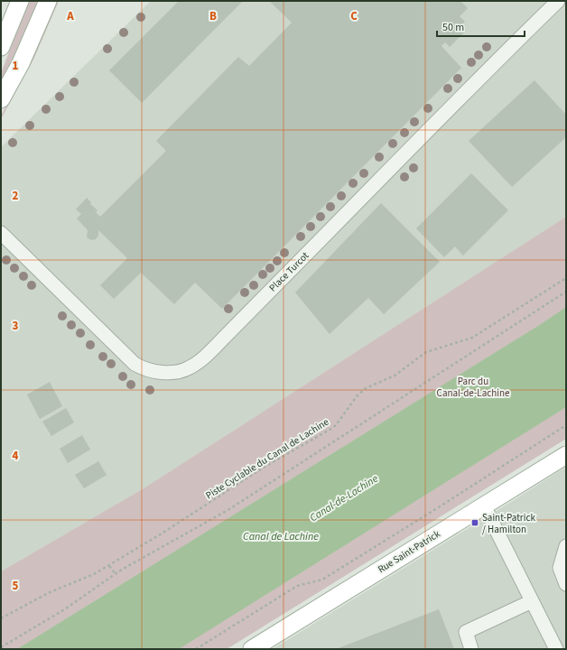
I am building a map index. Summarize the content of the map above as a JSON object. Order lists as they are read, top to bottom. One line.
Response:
{"streets":{"main road":["Rue Saint-Patrick"],"street":["Place Turcot"],"path":["Piste Cyclable du Canal de Lachine"]},"water":["Canal-de-Lachine","Canal de Lachine"],"parks":["Parc du Canal-de-Lachine"],"places":{"transit":["Saint-Patrick / Hamilton"]},"scale_bar":"50 m","grid":{"columns":["A","B","C"],"rows":["1","2","3","4","5"]}}
